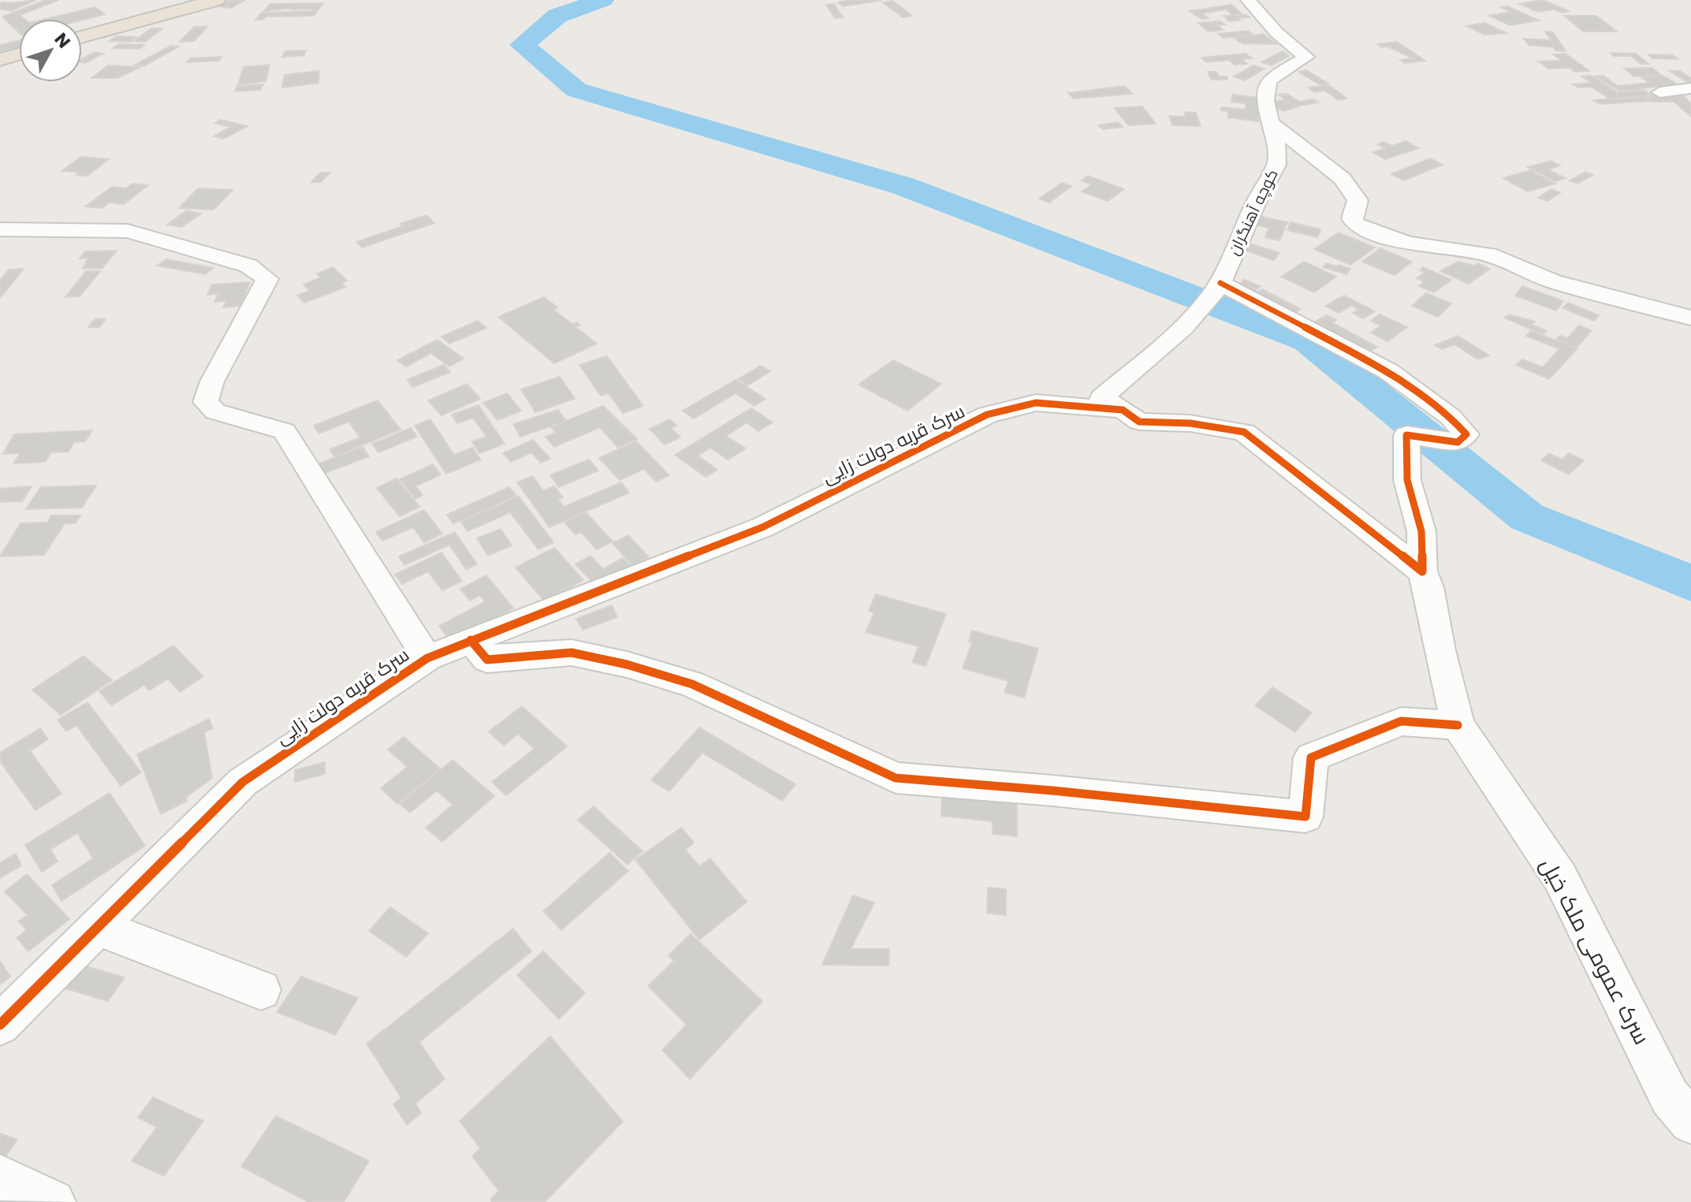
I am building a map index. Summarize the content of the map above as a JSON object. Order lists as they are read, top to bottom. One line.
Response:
{"streets":{"street":["کوچه آهنگران","سرک قریه دولت زایی","سرک عمومی ملک خیل"]},"crossings":[["کوچه آهنگران","سرک قریه دولت زایی"],["سرک قریه دولت زایی","سرک عمومی ملک خیل"]],"north":"top right"}
